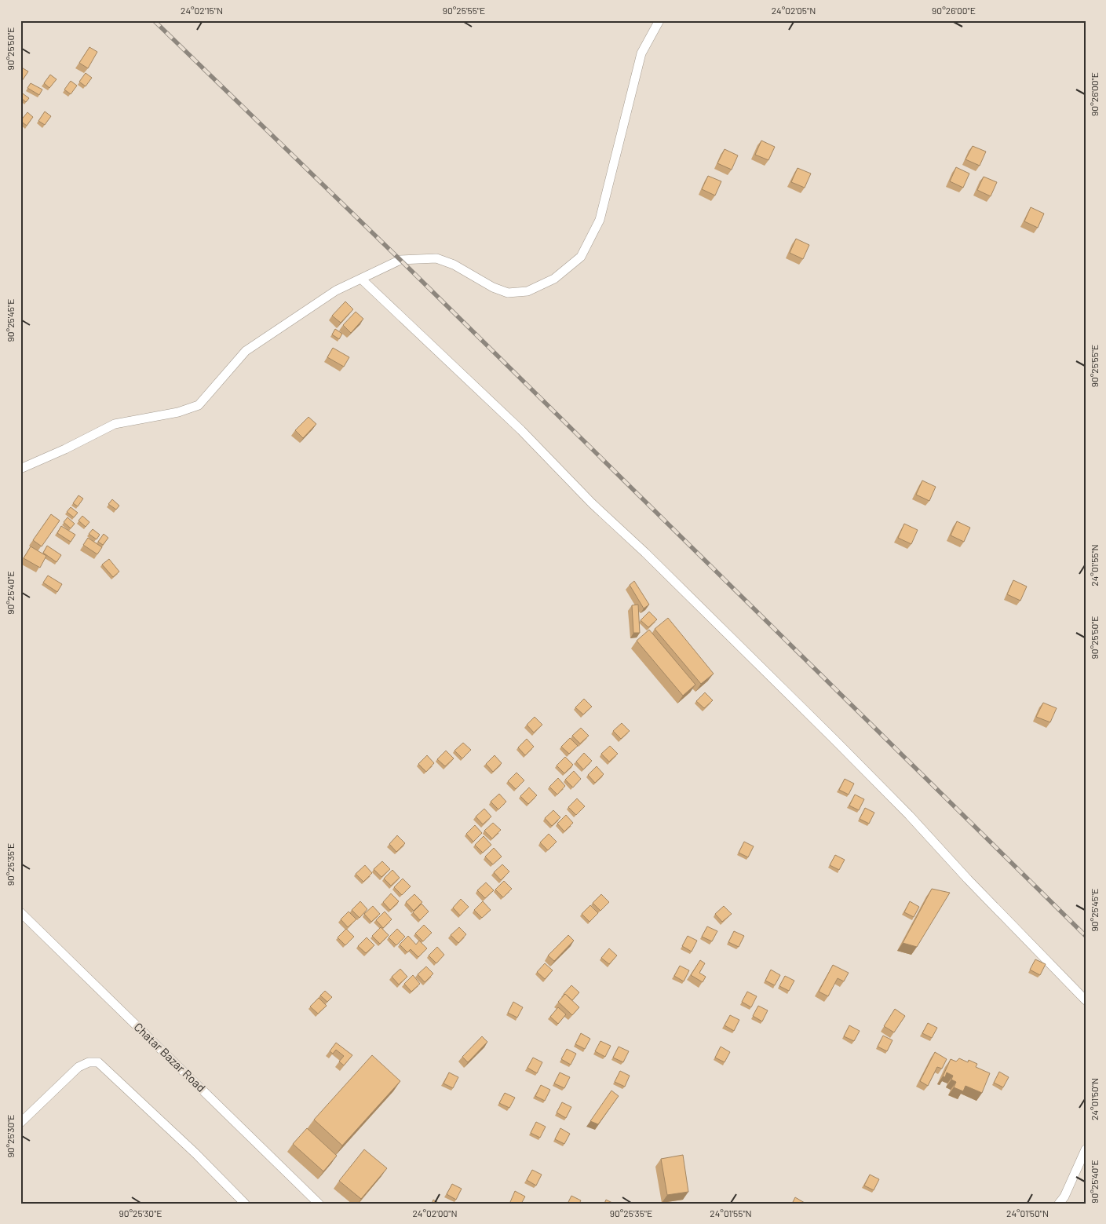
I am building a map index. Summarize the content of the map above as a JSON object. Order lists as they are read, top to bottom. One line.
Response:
{"streets":{"street":["Chatar Bazar Road"]},"coordinates":["24°02'15\"N","90°25'55\"E","24°02'05\"N","90°26'00\"E","90°25'50\"E","90°25'45\"E","24°01'55\"N","90°25'40\"E","90°25'35\"E","24°01'50\"N","90°25'30\"E","24°02'00\"N"]}
